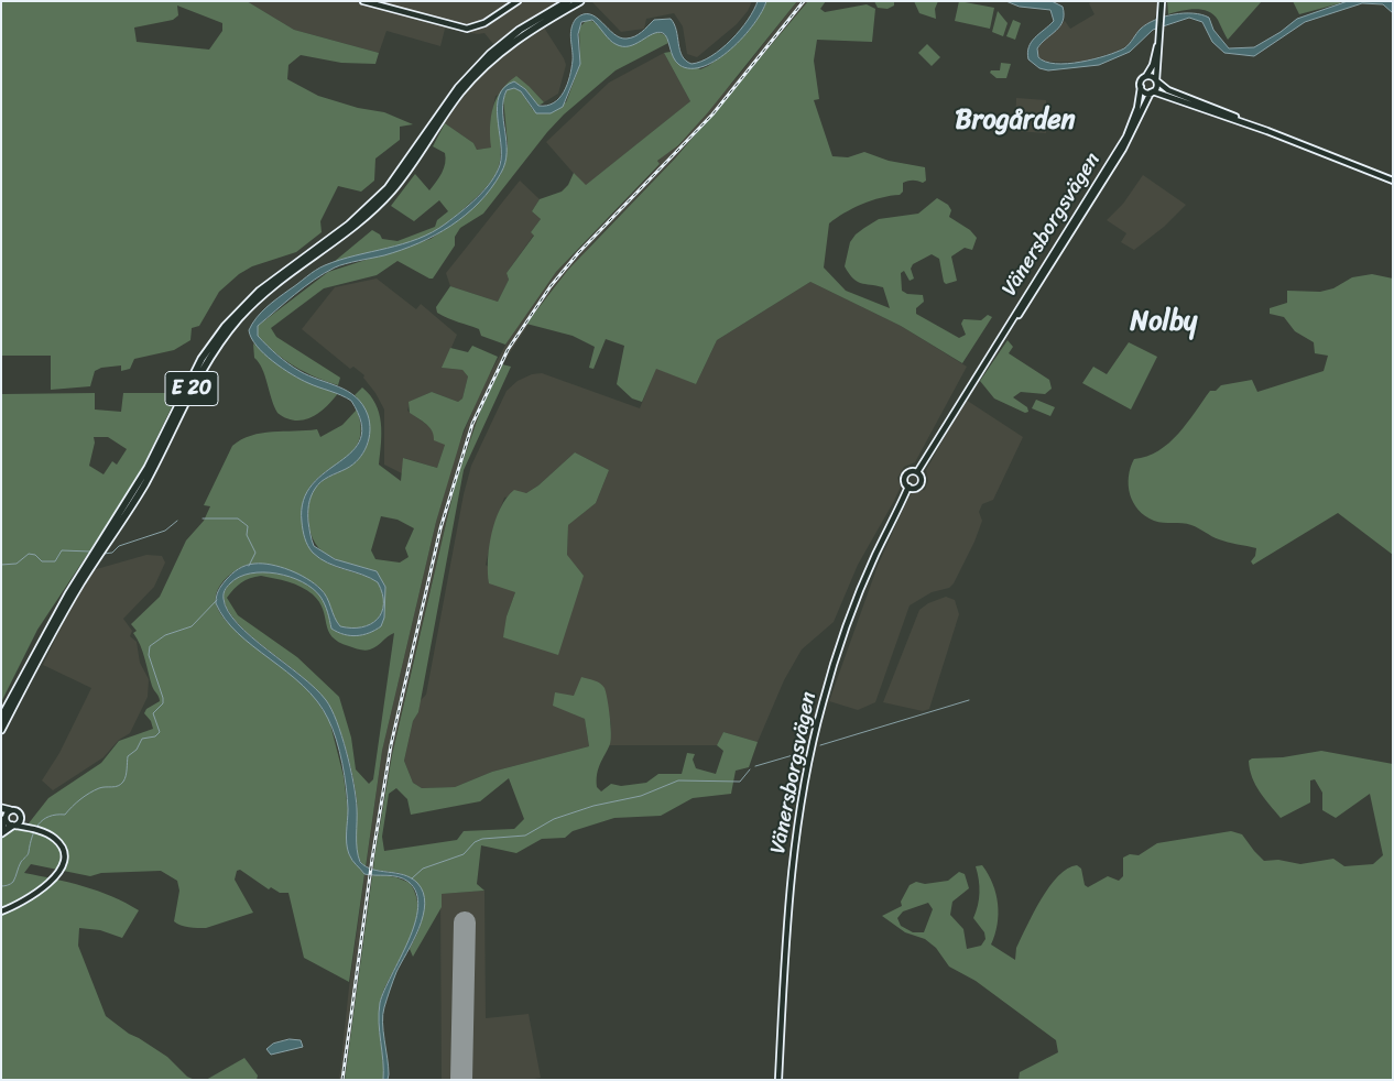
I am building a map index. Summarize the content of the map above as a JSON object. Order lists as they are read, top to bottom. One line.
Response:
{"streets":{"highway":["E 20"],"main road":["Vänersborgsvägen"]},"districts":["Brogården","Nolby"]}
